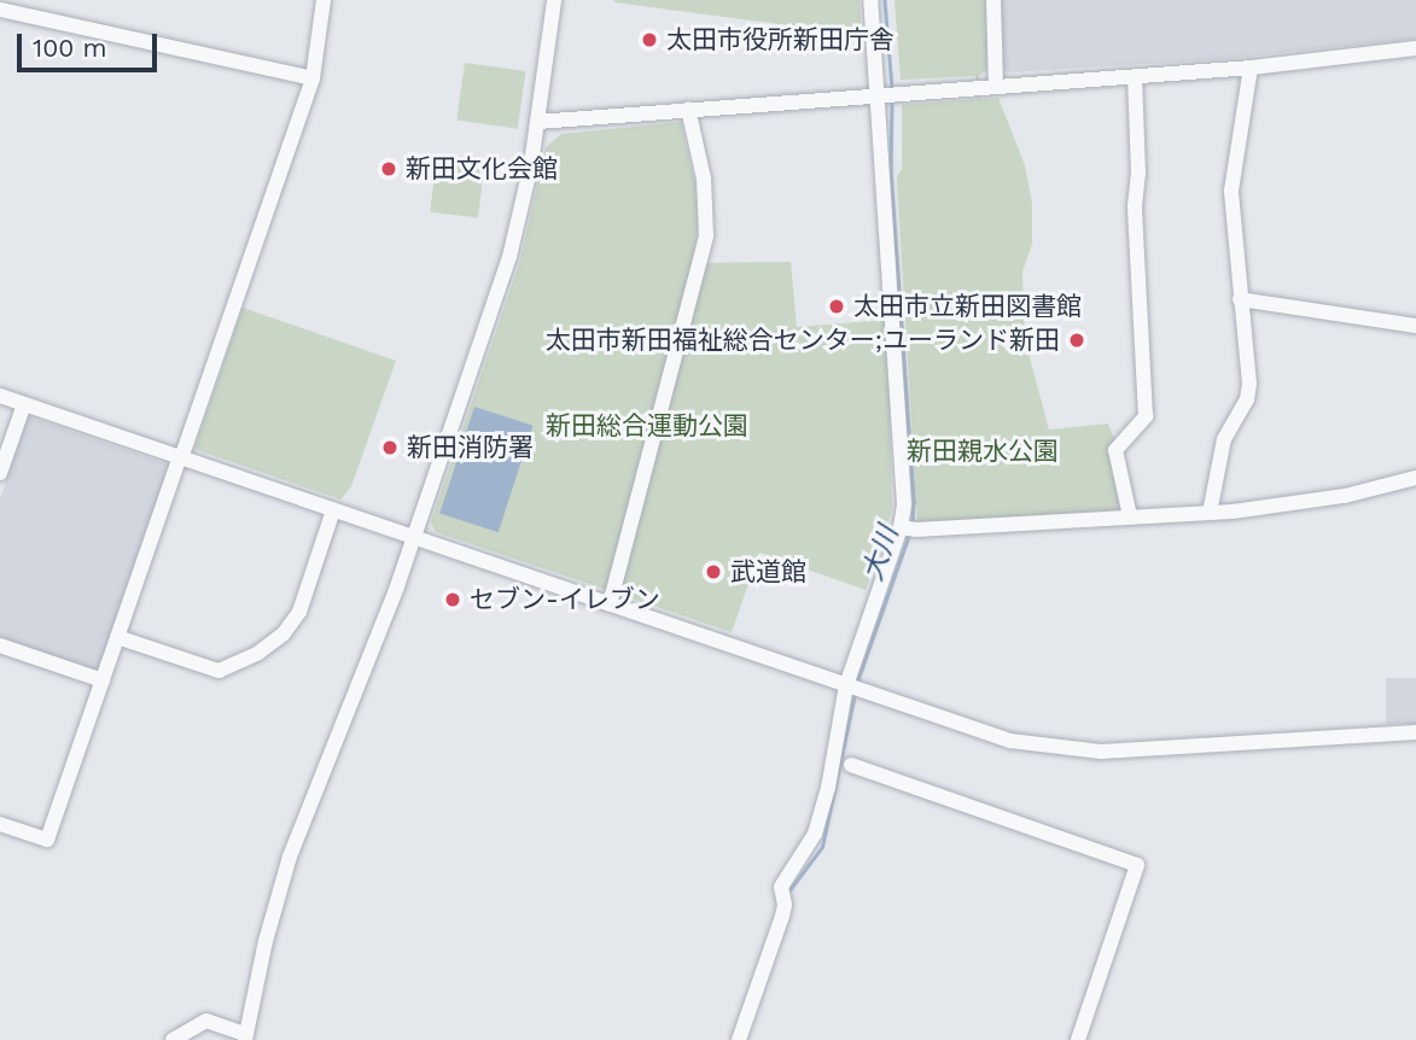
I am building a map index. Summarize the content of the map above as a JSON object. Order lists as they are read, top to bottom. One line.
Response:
{"water":["大川"],"parks":["新田総合運動公園","新田親水公園"],"places":["太田市役所新田庁舎","新田文化会館","太田市立新田図書館","太田市新田福祉総合センター;ユーランド新田","新田消防署","武道館","セブン-イレブン"],"scale_bar":"100 m"}
